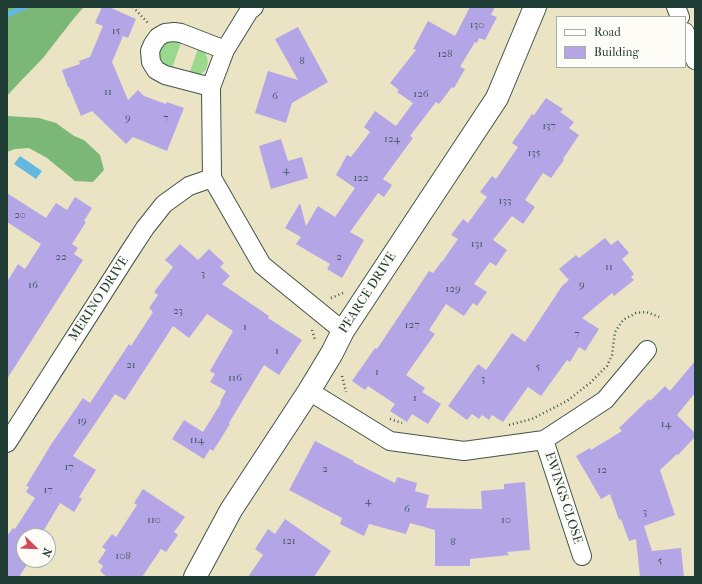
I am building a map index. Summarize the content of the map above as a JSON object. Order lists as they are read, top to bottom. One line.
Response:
{"streets":{"street":["PEARCE DRIVE","MERINO DRIVE","EWINGS CLOSE"]},"house_numbers":["130","15","128","8","11","126","6","9","7","137","124","135","4","122","133","20","131","22","2","11","3","16","9","129","23","127","1","7","1","21","5","1","116","3","1","19","14","114","17","2","12","17","4","6","3","110","10","121","8","108","5"],"legend":["Road","Building"],"north":"bottom right"}
